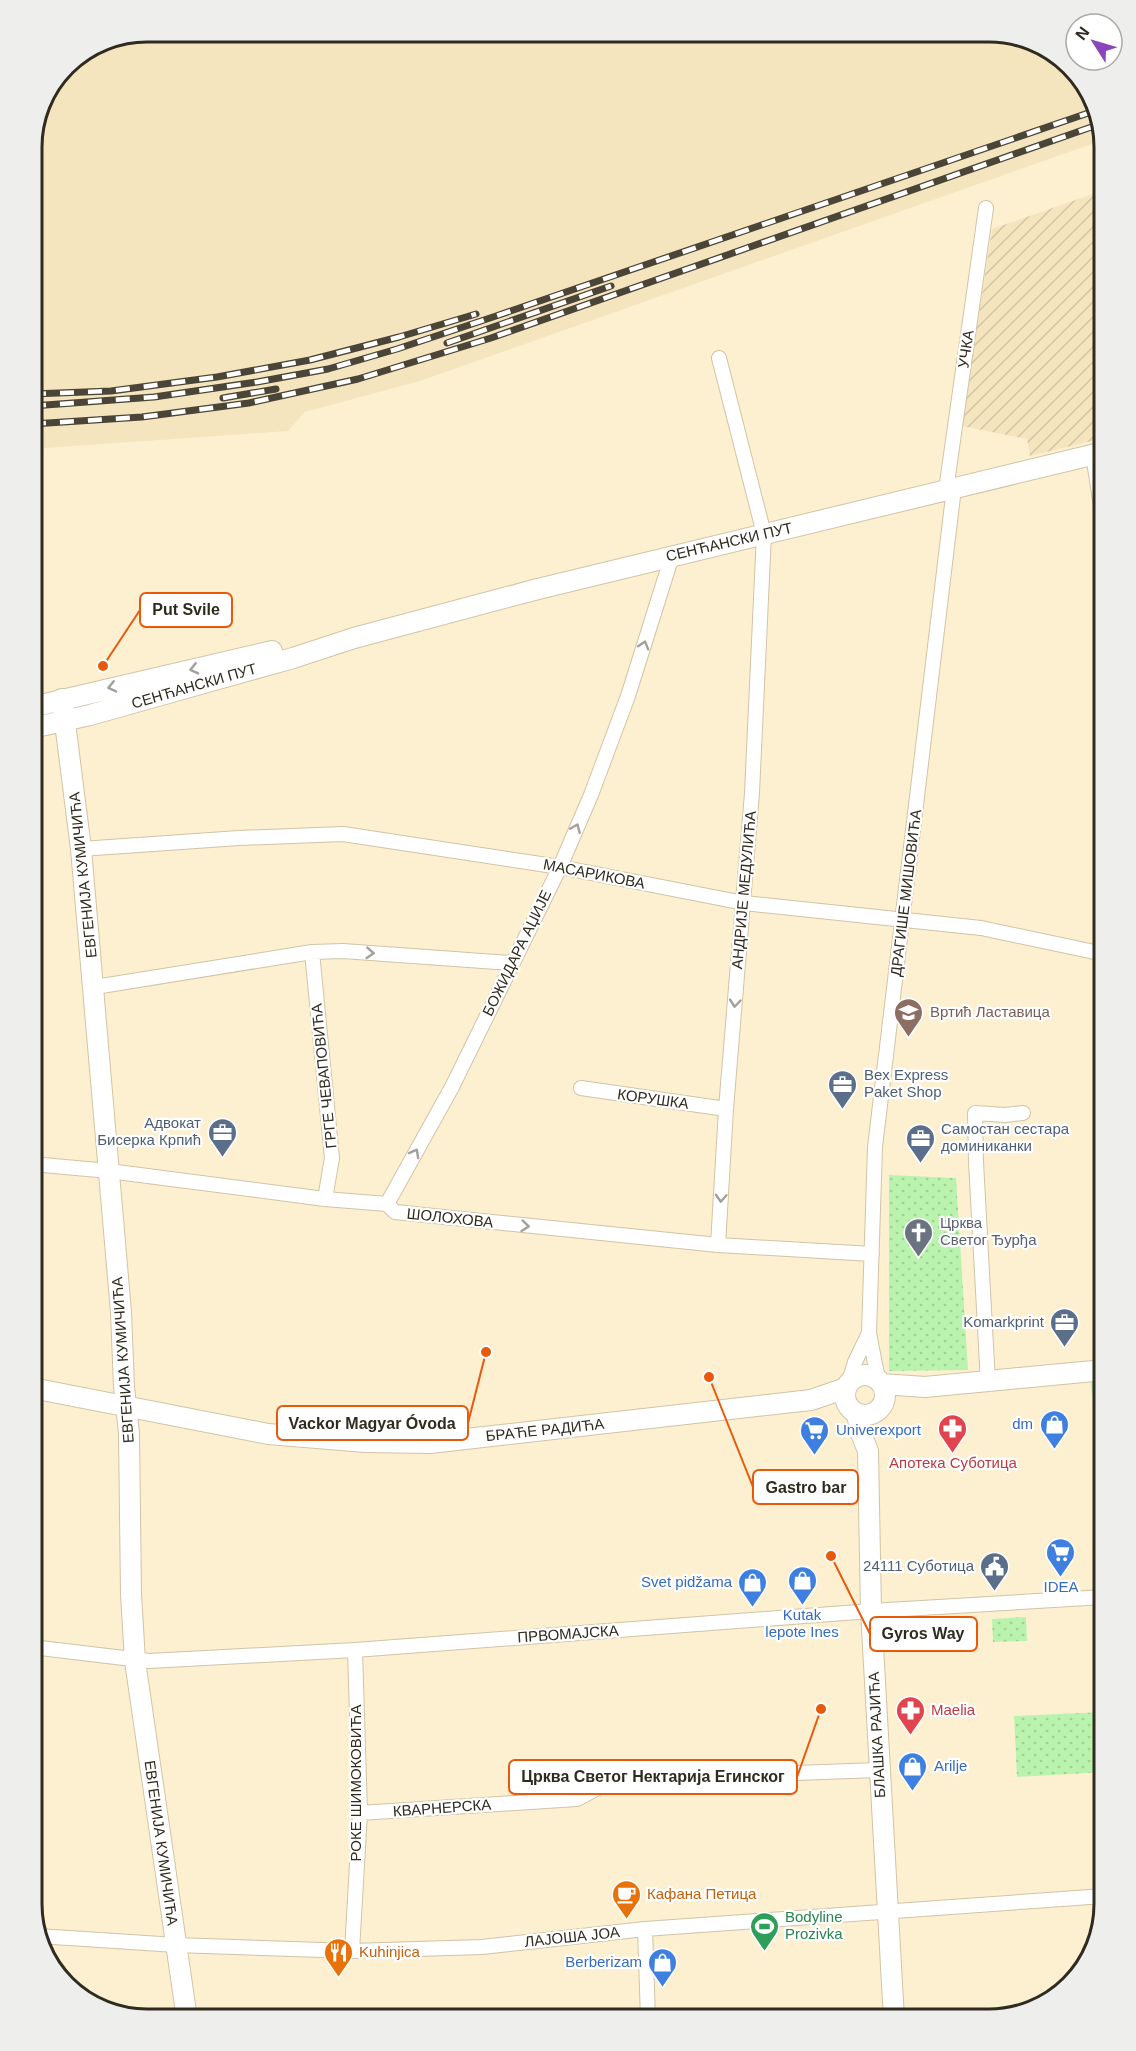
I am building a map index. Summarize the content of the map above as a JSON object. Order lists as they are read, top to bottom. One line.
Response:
{"streets":{"street":["УЧКА","СЕНЋАНСКИ ПУТ","МАСАРИКОВА","ЕВГЕНИЈА КУМИЧИЋА","АНДРИЈЕ МЕДУЛИЋА","ДРАГИШЕ МИШОВИЋА","БОЖИДАРА АЏИЈЕ","ГРГЕ ЧЕВАПОВИЋА","КОРУШКА","ШОЛОХОВА","БРАЋЕ РАДИЋА","ПРВОМАЈСКА","БЛАШКА РАЈИЋА","РОКЕ ШИМОКОВИЋА","КВАРНЕРСКА","ЛАЈОША ЈОА"]},"crossings":[["УЧКА","СЕНЋАНСКИ ПУТ"],["УЧКА","ДРАГИШЕ МИШОВИЋА"],["СЕНЋАНСКИ ПУТ","ЕВГЕНИЈА КУМИЧИЋА"],["СЕНЋАНСКИ ПУТ","АНДРИЈЕ МЕДУЛИЋА"],["СЕНЋАНСКИ ПУТ","ДРАГИШЕ МИШОВИЋА"],["СЕНЋАНСКИ ПУТ","БОЖИДАРА АЏИЈЕ"],["МАСАРИКОВА","ЕВГЕНИЈА КУМИЧИЋА"],["МАСАРИКОВА","АНДРИЈЕ МЕДУЛИЋА"],["МАСАРИКОВА","ДРАГИШЕ МИШОВИЋА"],["МАСАРИКОВА","БОЖИДАРА АЏИЈЕ"],["ЕВГЕНИЈА КУМИЧИЋА","ШОЛОХОВА"],["ЕВГЕНИЈА КУМИЧИЋА","БРАЋЕ РАДИЋА"],["ЕВГЕНИЈА КУМИЧИЋА","ПРВОМАЈСКА"],["ЕВГЕНИЈА КУМИЧИЋА","ЛАЈОША ЈОА"],["АНДРИЈЕ МЕДУЛИЋА","КОРУШКА"],["АНДРИЈЕ МЕДУЛИЋА","ШОЛОХОВА"],["ДРАГИШЕ МИШОВИЋА","ШОЛОХОВА"],["ДРАГИШЕ МИШОВИЋА","БРАЋЕ РАДИЋА"],["ДРАГИШЕ МИШОВИЋА","БЛАШКА РАЈИЋА"],["БОЖИДАРА АЏИЈЕ","ШОЛОХОВА"],["ГРГЕ ЧЕВАПОВИЋА","ШОЛОХОВА"],["БРАЋЕ РАДИЋА","БЛАШКА РАЈИЋА"],["ПРВОМАЈСКА","БЛАШКА РАЈИЋА"],["ПРВОМАЈСКА","РОКЕ ШИМОКОВИЋА"],["БЛАШКА РАЈИЋА","КВАРНЕРСКА"],["БЛАШКА РАЈИЋА","ЛАЈОША ЈОА"],["РОКЕ ШИМОКОВИЋА","КВАРНЕРСКА"],["РОКЕ ШИМОКОВИЋА","ЛАЈОША ЈОА"]],"one_way":["АНДРИЈЕ МЕДУЛИЋА","БОЖИДАРА АЏИЈЕ","ШОЛОХОВА"],"places":{"other":["Put Svile","Vackor Magyar Óvoda","Gastro bar","Gyros Way","Црква Светог Нектарија Егинског"],"school or university":["Вртић Ластавица"],"office":["Bex Express Paket Shop","Адвокат Бисерка Крпић","Самостан сестара доминиканки","Komarkprint"],"church":["Црква Светог Ђурђа"],"shop":["dm","Kutak lepote Ines","Svet pidžama","Arilje","Berberizam"],"pharmacy":["Апотека Суботица","Maelia"],"supermarket":["Univerexport","IDEA"],"public building":["24111 Суботица"],"cafe":["Кафана Петица"],"sports":["Bodyline Prozivka"],"restaurant":["Kuhinjica"]},"north":"top left"}
